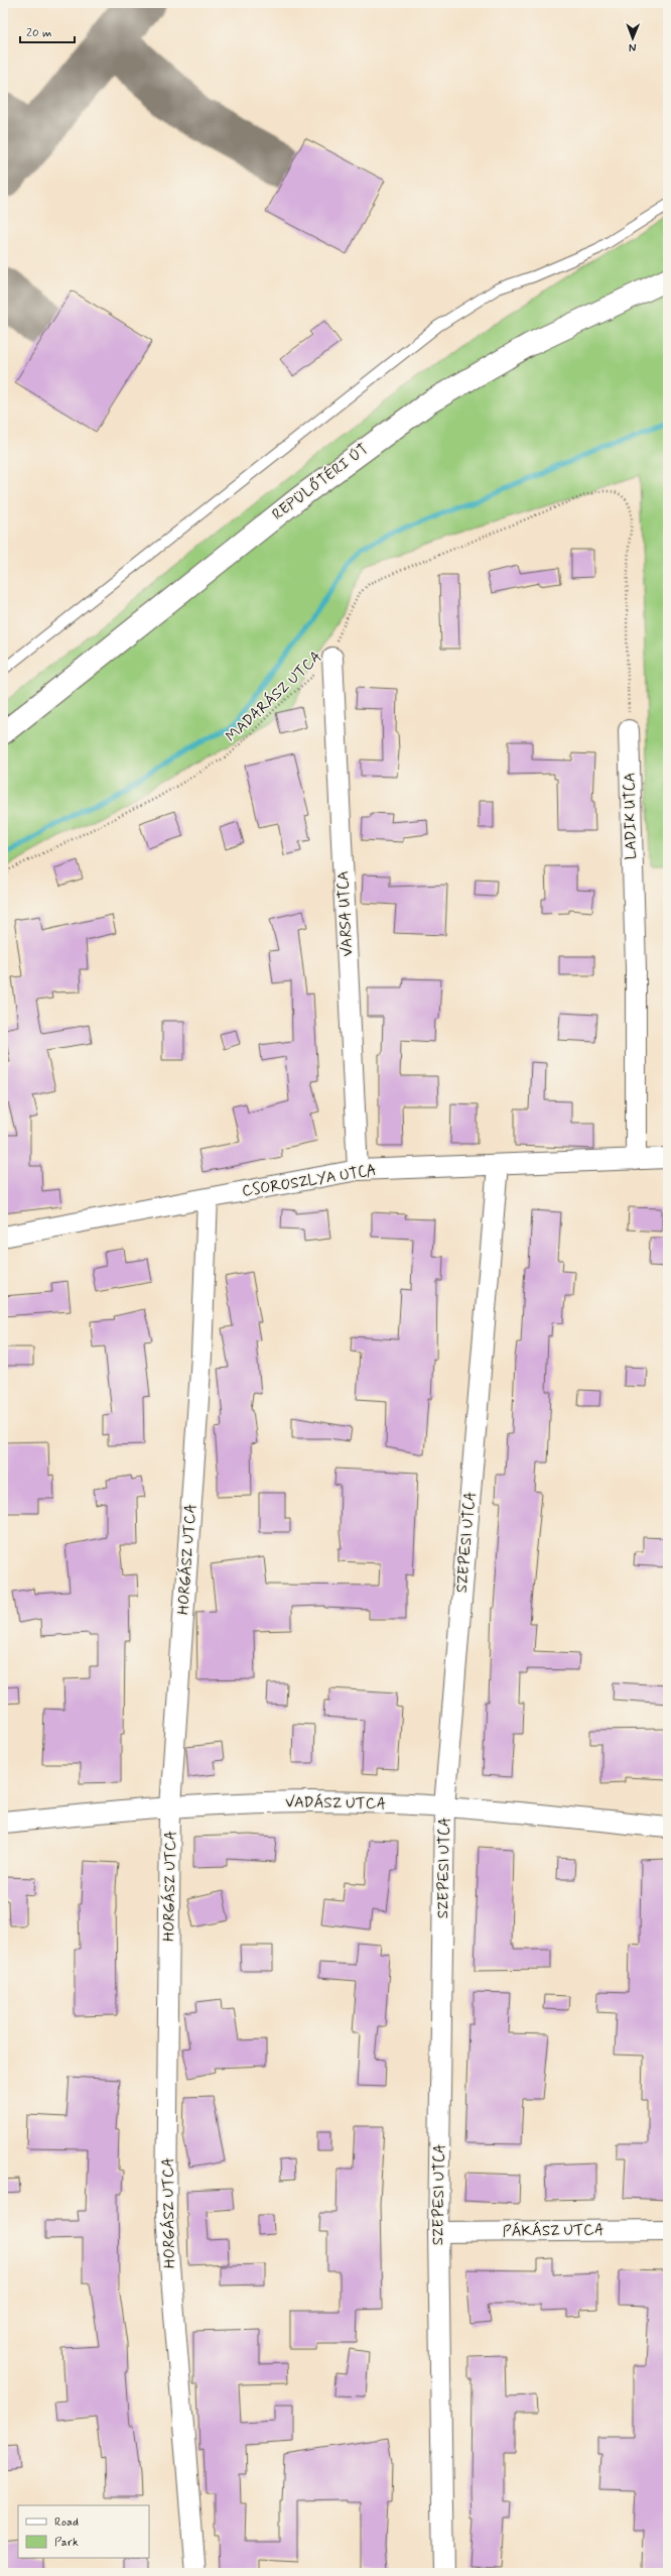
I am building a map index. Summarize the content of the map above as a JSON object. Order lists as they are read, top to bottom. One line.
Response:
{"streets":{"street":["REPÜLŐTÉRI ÚT","LADIK UTCA","VARSA UTCA","CSOROSZLYA UTCA","SZEPESI UTCA","HORGÁSZ UTCA","VADÁSZ UTCA","PÁKÁSZ UTCA"],"path":["MADARÁSZ UTCA"]},"crossings":[["MADARÁSZ UTCA","LADIK UTCA"],["MADARÁSZ UTCA","VARSA UTCA"],["LADIK UTCA","CSOROSZLYA UTCA"],["VARSA UTCA","CSOROSZLYA UTCA"],["CSOROSZLYA UTCA","SZEPESI UTCA"],["CSOROSZLYA UTCA","HORGÁSZ UTCA"],["SZEPESI UTCA","VADÁSZ UTCA"],["SZEPESI UTCA","PÁKÁSZ UTCA"],["HORGÁSZ UTCA","VADÁSZ UTCA"]],"legend":["Road","Park"],"scale_bar":"20 m","north":"bottom"}
